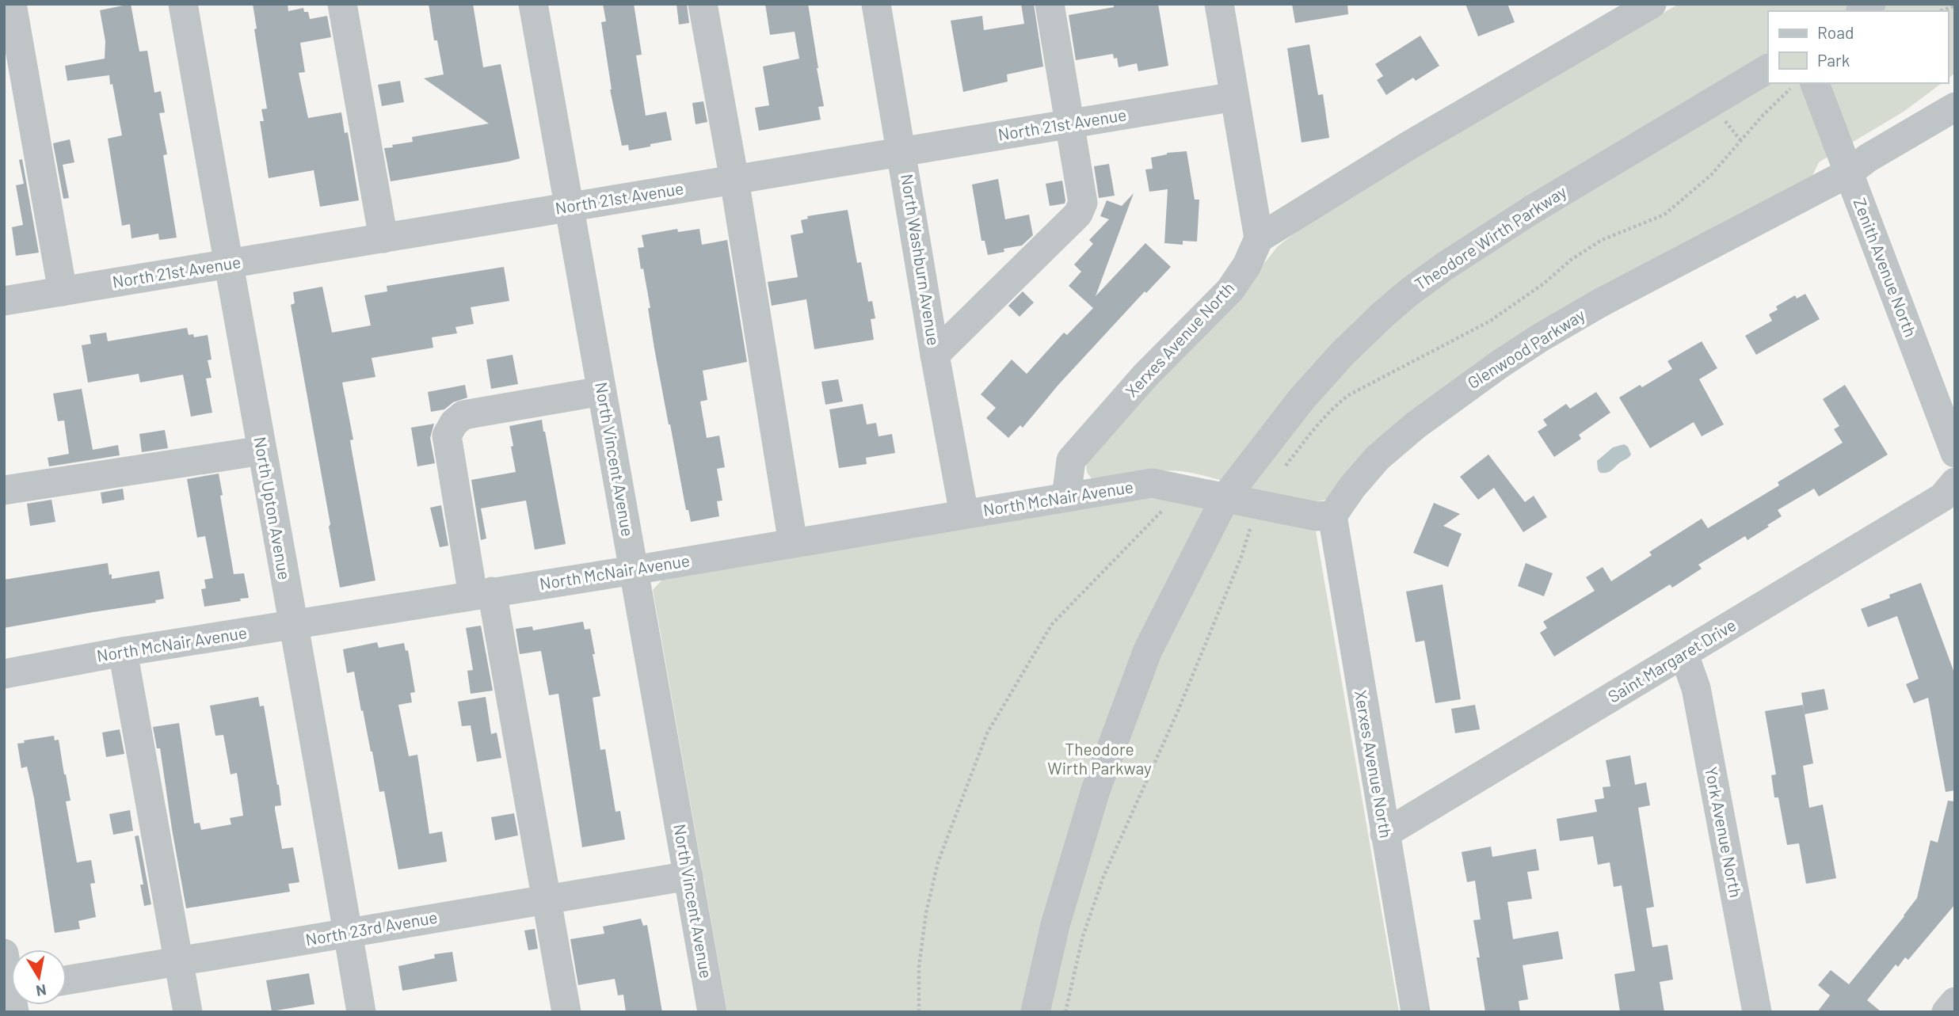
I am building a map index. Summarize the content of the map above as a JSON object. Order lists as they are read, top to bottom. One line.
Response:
{"streets":{"street":["North 21st Avenue","Theodore Wirth Parkway","North Washburn Avenue","Zenith Avenue North","Xerxes Avenue North","Glenwood Parkway","North Vincent Avenue","North McNair Avenue","North Upton Avenue","Saint Margaret Drive","York Avenue North","North 23rd Avenue"]},"crossings":[["North 21st Avenue","North Washburn Avenue"],["North 21st Avenue","North Vincent Avenue"],["North 21st Avenue","North Upton Avenue"],["Theodore Wirth Parkway","North McNair Avenue"],["North Washburn Avenue","North McNair Avenue"],["Zenith Avenue North","Glenwood Parkway"],["Xerxes Avenue North","Glenwood Parkway"],["Xerxes Avenue North","North McNair Avenue"],["Xerxes Avenue North","Saint Margaret Drive"],["North Vincent Avenue","North McNair Avenue"],["North Vincent Avenue","North 23rd Avenue"],["North McNair Avenue","North Upton Avenue"],["North Upton Avenue","North 23rd Avenue"],["Saint Margaret Drive","York Avenue North"]],"parks":["Theodore Wirth Parkway"],"legend":["Road","Park"],"north":"bottom"}
